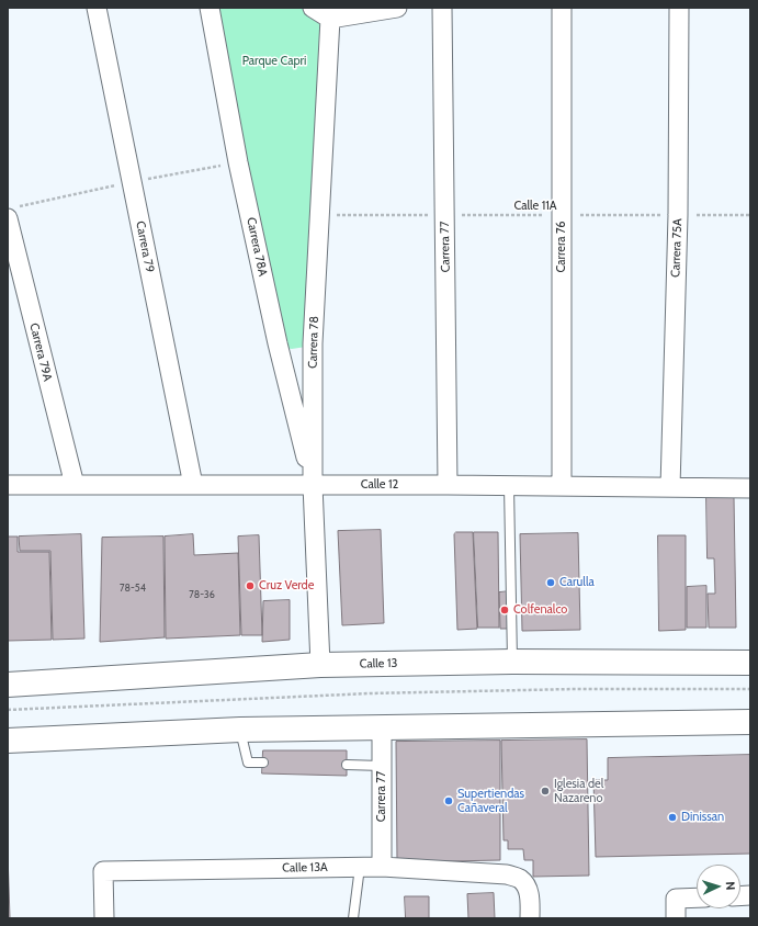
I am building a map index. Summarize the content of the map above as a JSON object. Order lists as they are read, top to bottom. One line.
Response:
{"streets":{"main road":["Calle 13"],"street":["Carrera 79","Carrera 78A","Carrera 77","Carrera 76","Carrera 75A","Carrera 78","Carrera 79A","Calle 12","Calle 13A"],"path":["Calle 11A"]},"crossings":[["Calle 11A","Carrera 77"],["Calle 11A","Carrera 76"],["Calle 11A","Carrera 75A"],["Calle 11A","Carrera 78"],["Carrera 79","Calle 12"],["Carrera 78A","Carrera 78"],["Carrera 78A","Calle 12"],["Carrera 77","Calle 12"],["Carrera 77","Calle 13A"],["Carrera 76","Calle 12"],["Carrera 75A","Calle 12"],["Carrera 78","Calle 12"],["Carrera 78","Calle 13"],["Carrera 79A","Calle 12"]],"parks":["Parque Capri"],"places":["Carulla","Cruz Verde","Colfenalco","Iglesia del Nazareno","Supertiendas Cañaveral","Dinissan"],"house_numbers":["78-54","78-36"],"north":"right"}
